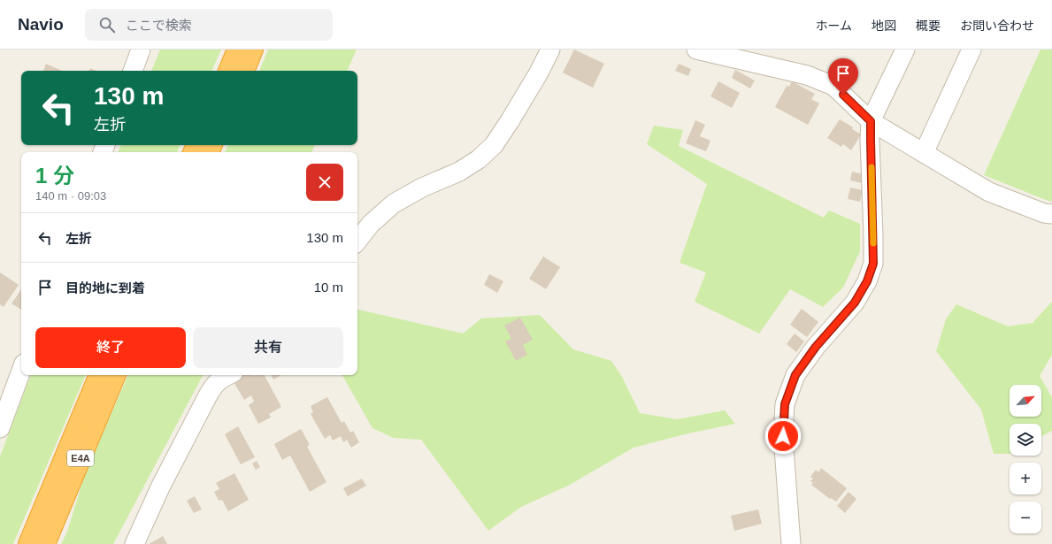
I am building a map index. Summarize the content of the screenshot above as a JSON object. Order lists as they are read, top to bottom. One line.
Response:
{"streets":{"highway":["E4A"]},"north":"top right","page":{"header":"Navio","search":"ここで検索","nav":["ホーム","地図","概要","お問い合わせ"],"turn":["130 m","左折"],"heading":["1 分","140 m · 09:03"],"list":[{"name":"左折","value":"130 m"},{"name":"目的地に到着","value":"10 m"}],"buttons":["終了","共有"],"map_buttons":["+","−"]}}
